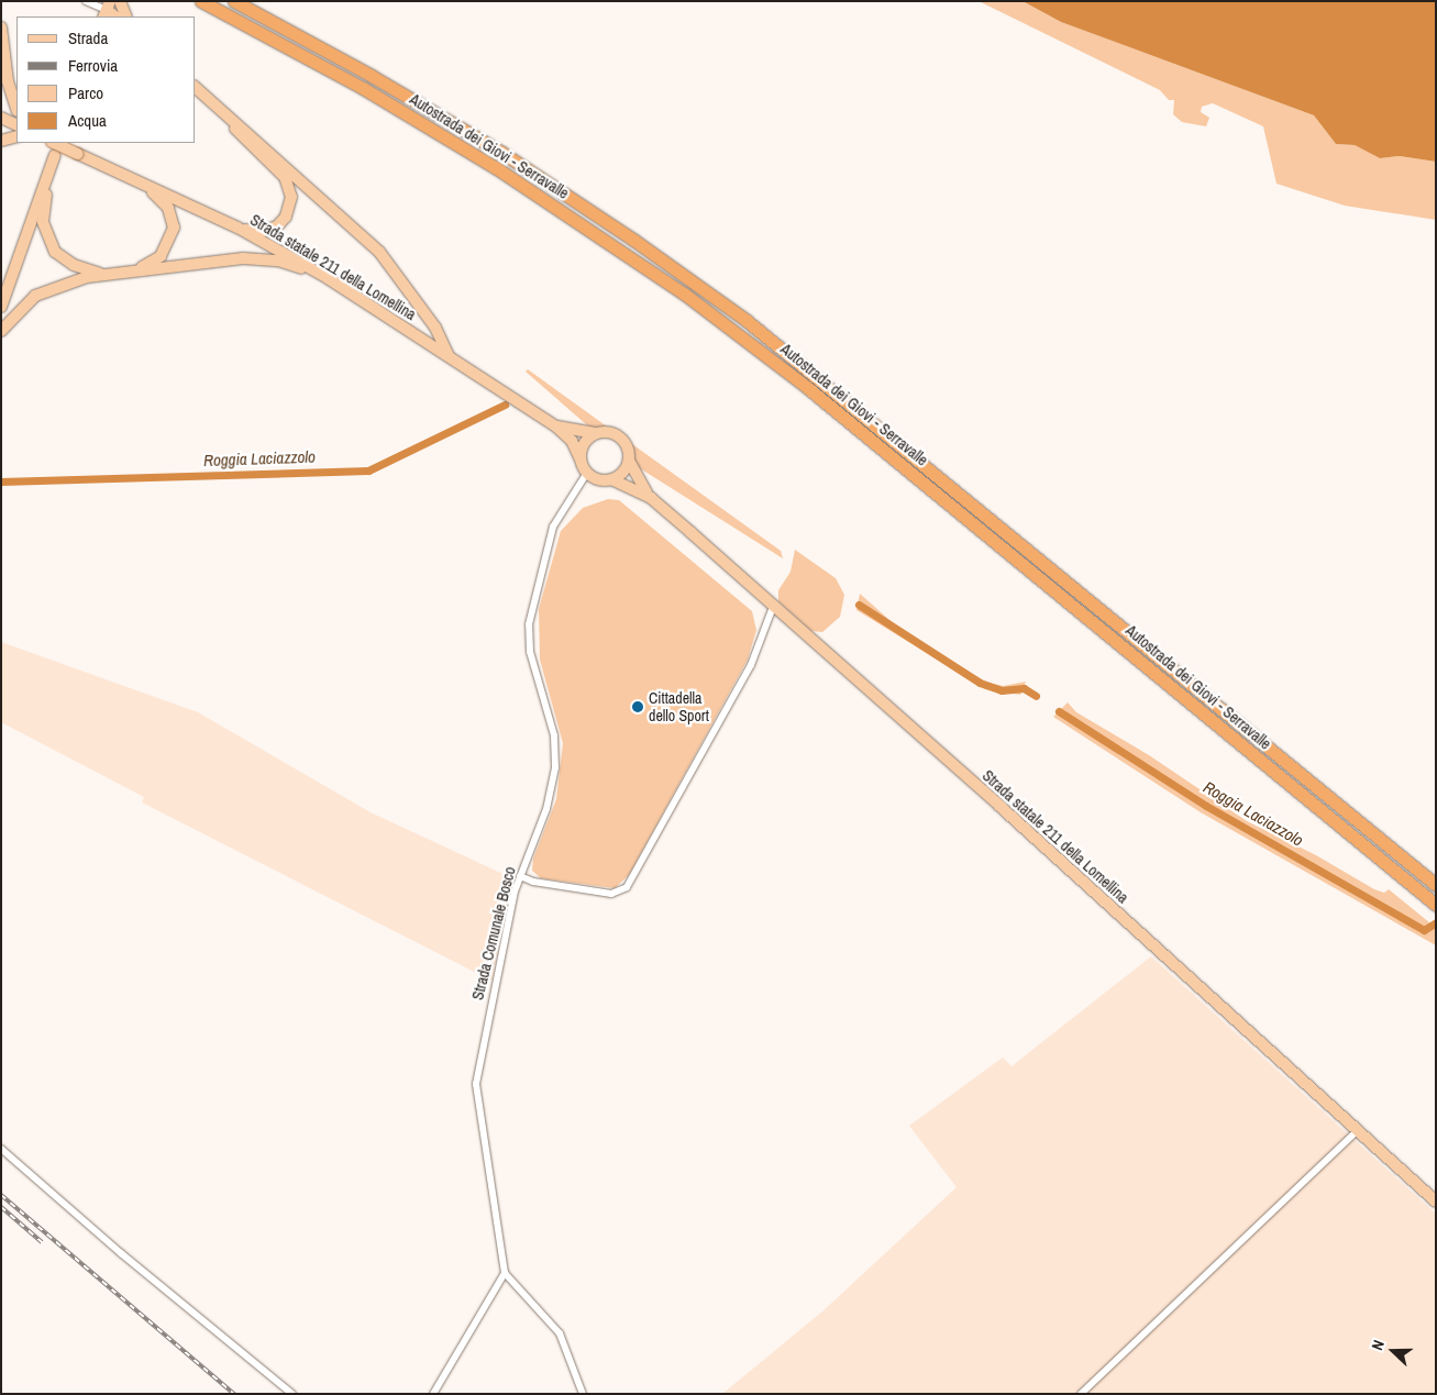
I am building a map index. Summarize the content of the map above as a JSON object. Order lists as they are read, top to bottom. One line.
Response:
{"streets":{"highway":["Autostrada dei Giovi - Serravalle"],"main road":["Strada statale 211 della Lomellina"],"street":["Strada Comunale Bosco"]},"crossings":[["Strada statale 211 della Lomellina","Strada Comunale Bosco"]],"water":["Roggia Laciazzolo"],"places":["Cittadella dello Sport"],"legend":["Strada","Ferrovia","Parco","Acqua"],"north":"left"}
